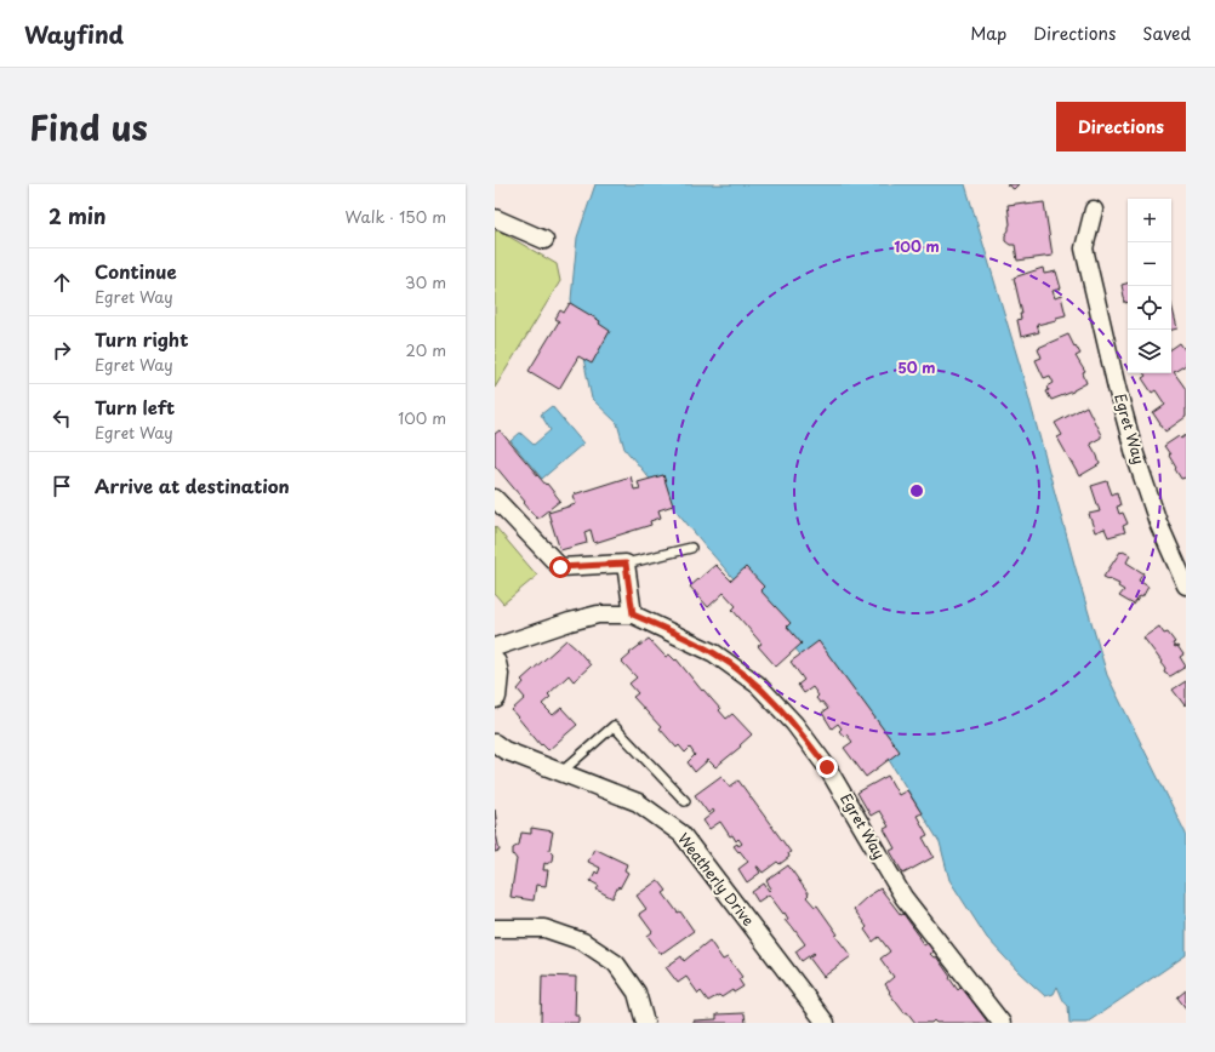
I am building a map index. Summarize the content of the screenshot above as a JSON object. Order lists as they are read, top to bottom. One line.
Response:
{"streets":{"street":["Egret Way","Weatherly Drive"]},"page":{"header":"Wayfind","nav":["Map","Directions","Saved"],"title":"Find us","buttons":"Directions","heading":["2 min","Walk · 150 m"],"map_buttons":["+","−"],"list":[["Continue","Egret Way","30 m"],["Turn right","Egret Way","20 m"],["Turn left","Egret Way","100 m"],"Arrive at destination"]},"rings":["100 m","50 m"]}
